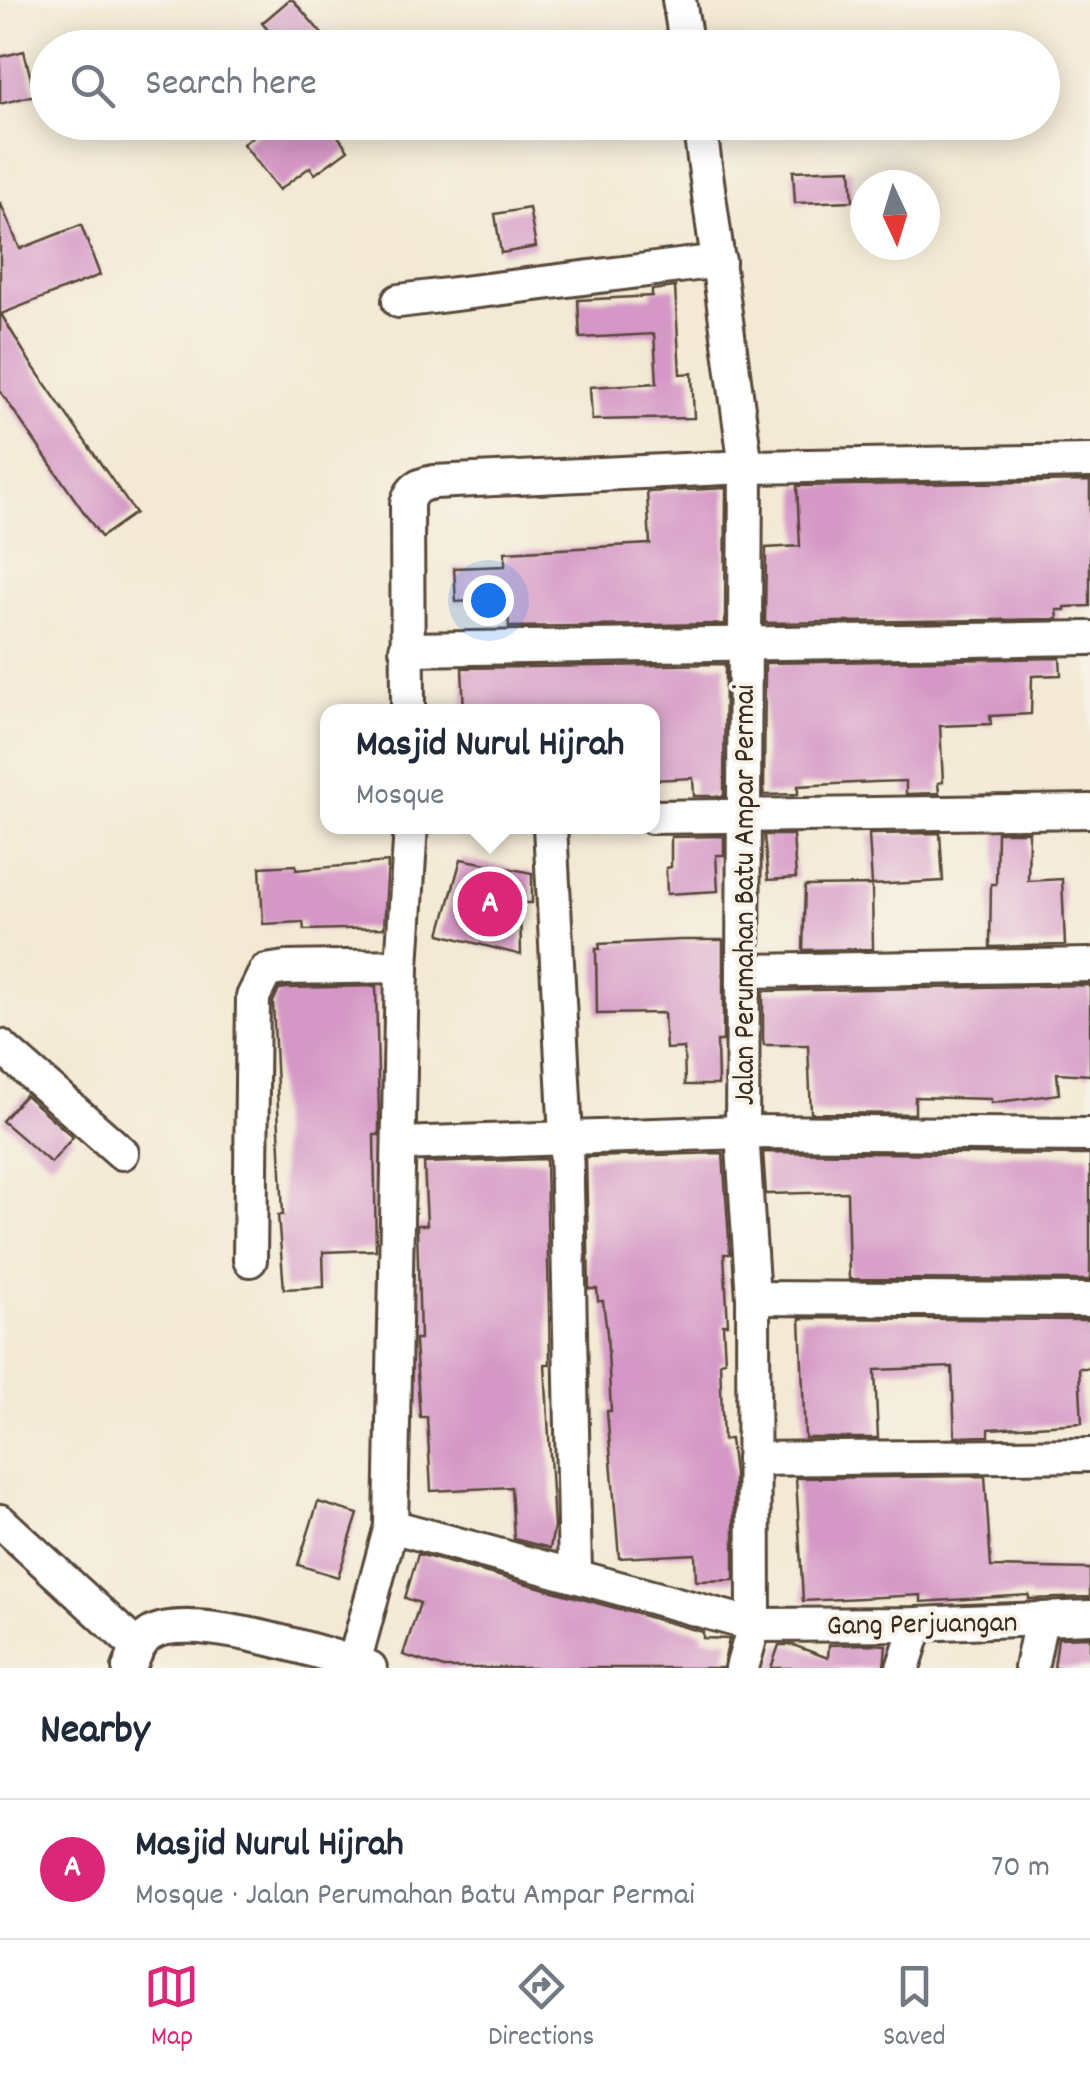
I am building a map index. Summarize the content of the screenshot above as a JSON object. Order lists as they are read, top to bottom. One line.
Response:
{"streets":{"street":["Jalan Perumahan Batu Ampar Permai","Gang Perjuangan"]},"crossings":[["Jalan Perumahan Batu Ampar Permai","Gang Perjuangan"]],"north":"bottom","page":{"search":"Search here","popup":["Masjid Nurul Hijrah","Mosque"],"pins":"A","heading":"Nearby","list":[{"mark":"A","name":"Masjid Nurul Hijrah","note":"Mosque · Jalan Perumahan Batu Ampar Permai","value":"70 m"}],"nav":["Map","Directions","Saved"]}}
